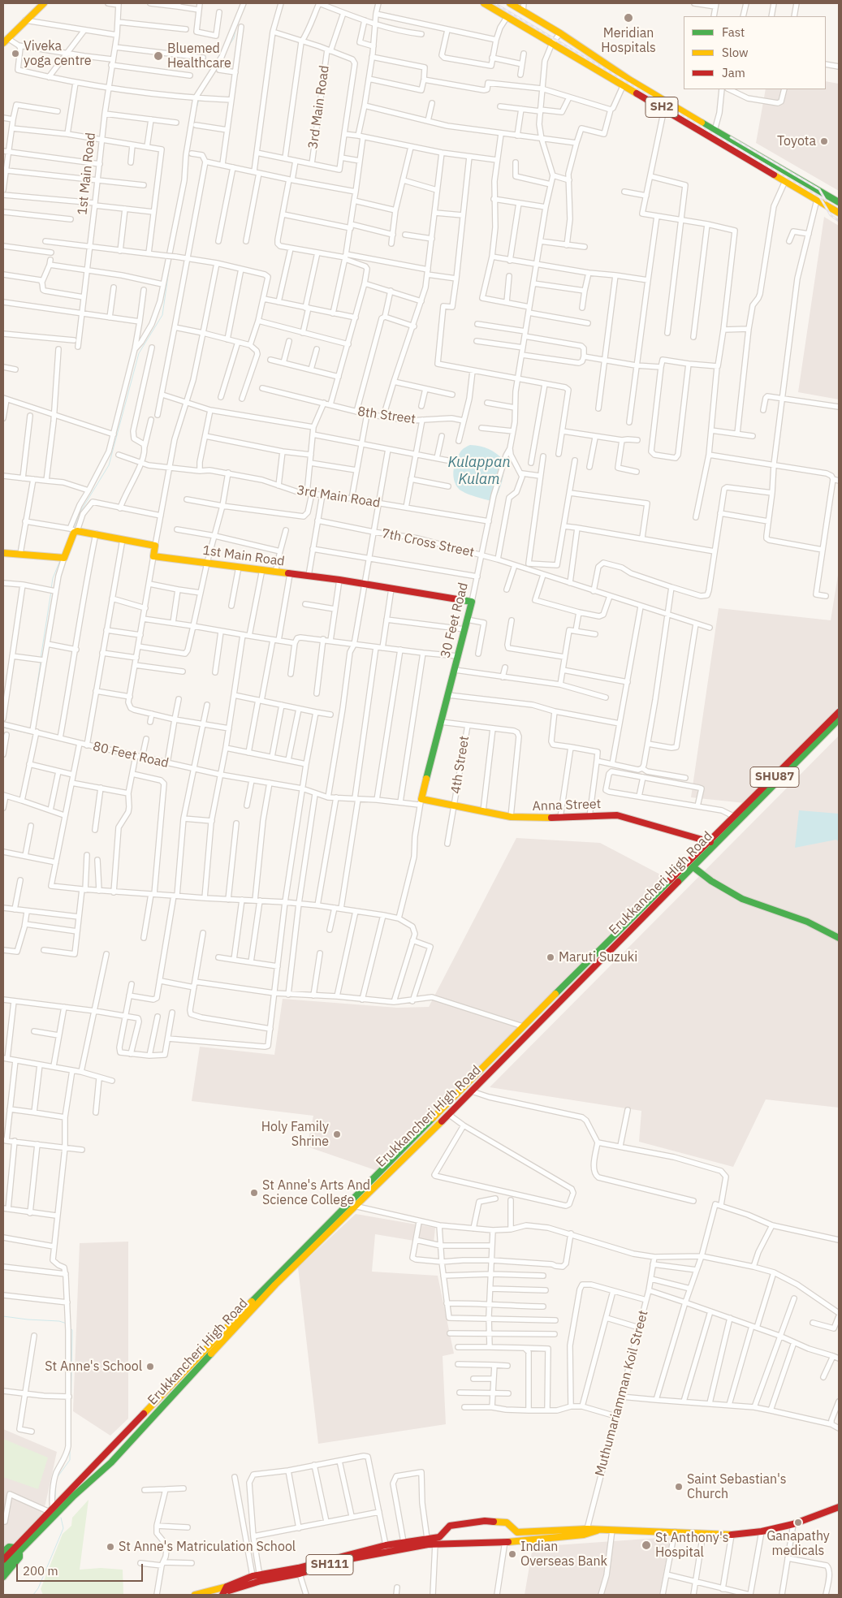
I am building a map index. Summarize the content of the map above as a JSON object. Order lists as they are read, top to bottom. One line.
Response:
{"streets":{"main road":["SH2","1st Main Road","30 Feet Road","SHU87","Anna Street","Erukkancheri High Road","SH111"],"street":["3rd Main Road","8th Street","7th Cross Street","80 Feet Road","4th Street","Muthumariamman Koil Street"]},"crossings":[["3rd Main Road","30 Feet Road"],["1st Main Road","30 Feet Road"],["7th Cross Street","30 Feet Road"],["30 Feet Road","80 Feet Road"],["30 Feet Road","Anna Street"],["80 Feet Road","Anna Street"],["4th Street","Anna Street"],["SHU87","Anna Street"],["SHU87","Erukkancheri High Road"]],"water":["Kulappan Kulam"],"places":["Meridian Hospitals","Viveka yoga centre","Bluemed Healthcare","Toyota","Maruti Suzuki","Holy Family Shrine","St Anne's Arts And Science College","St Anne's School","Saint Sebastian's Church","Ganapathy medicals","St Anthony's Hospital","St Anne's Matriculation School","Indian Overseas Bank"],"legend":["Fast","Slow","Jam"],"scale_bar":"200 m"}
